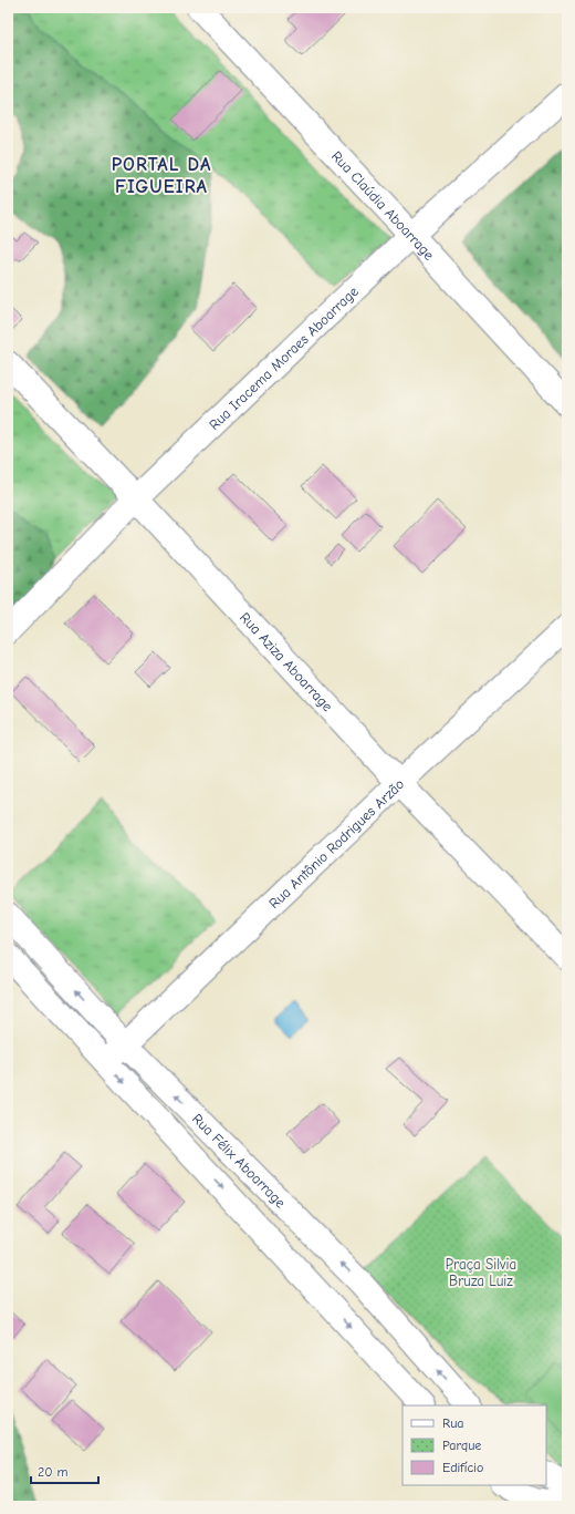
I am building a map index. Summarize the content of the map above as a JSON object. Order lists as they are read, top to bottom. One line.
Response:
{"streets":{"street":["Rua Claúdia Aboarrage","Rua Iracema Moraes Aboarrage","Rua Aziza Aboarrage","Rua Antônio Rodrigues Arzão","Rua Félix Aboarrage"]},"crossings":[["Rua Claúdia Aboarrage","Rua Iracema Moraes Aboarrage"],["Rua Iracema Moraes Aboarrage","Rua Aziza Aboarrage"],["Rua Aziza Aboarrage","Rua Antônio Rodrigues Arzão"],["Rua Antônio Rodrigues Arzão","Rua Félix Aboarrage"]],"districts":["PORTAL DA FIGUEIRA"],"parks":["Praça Silvia Bruza Luiz"],"legend":["Rua","Parque","Edifício"],"scale_bar":"20 m"}
